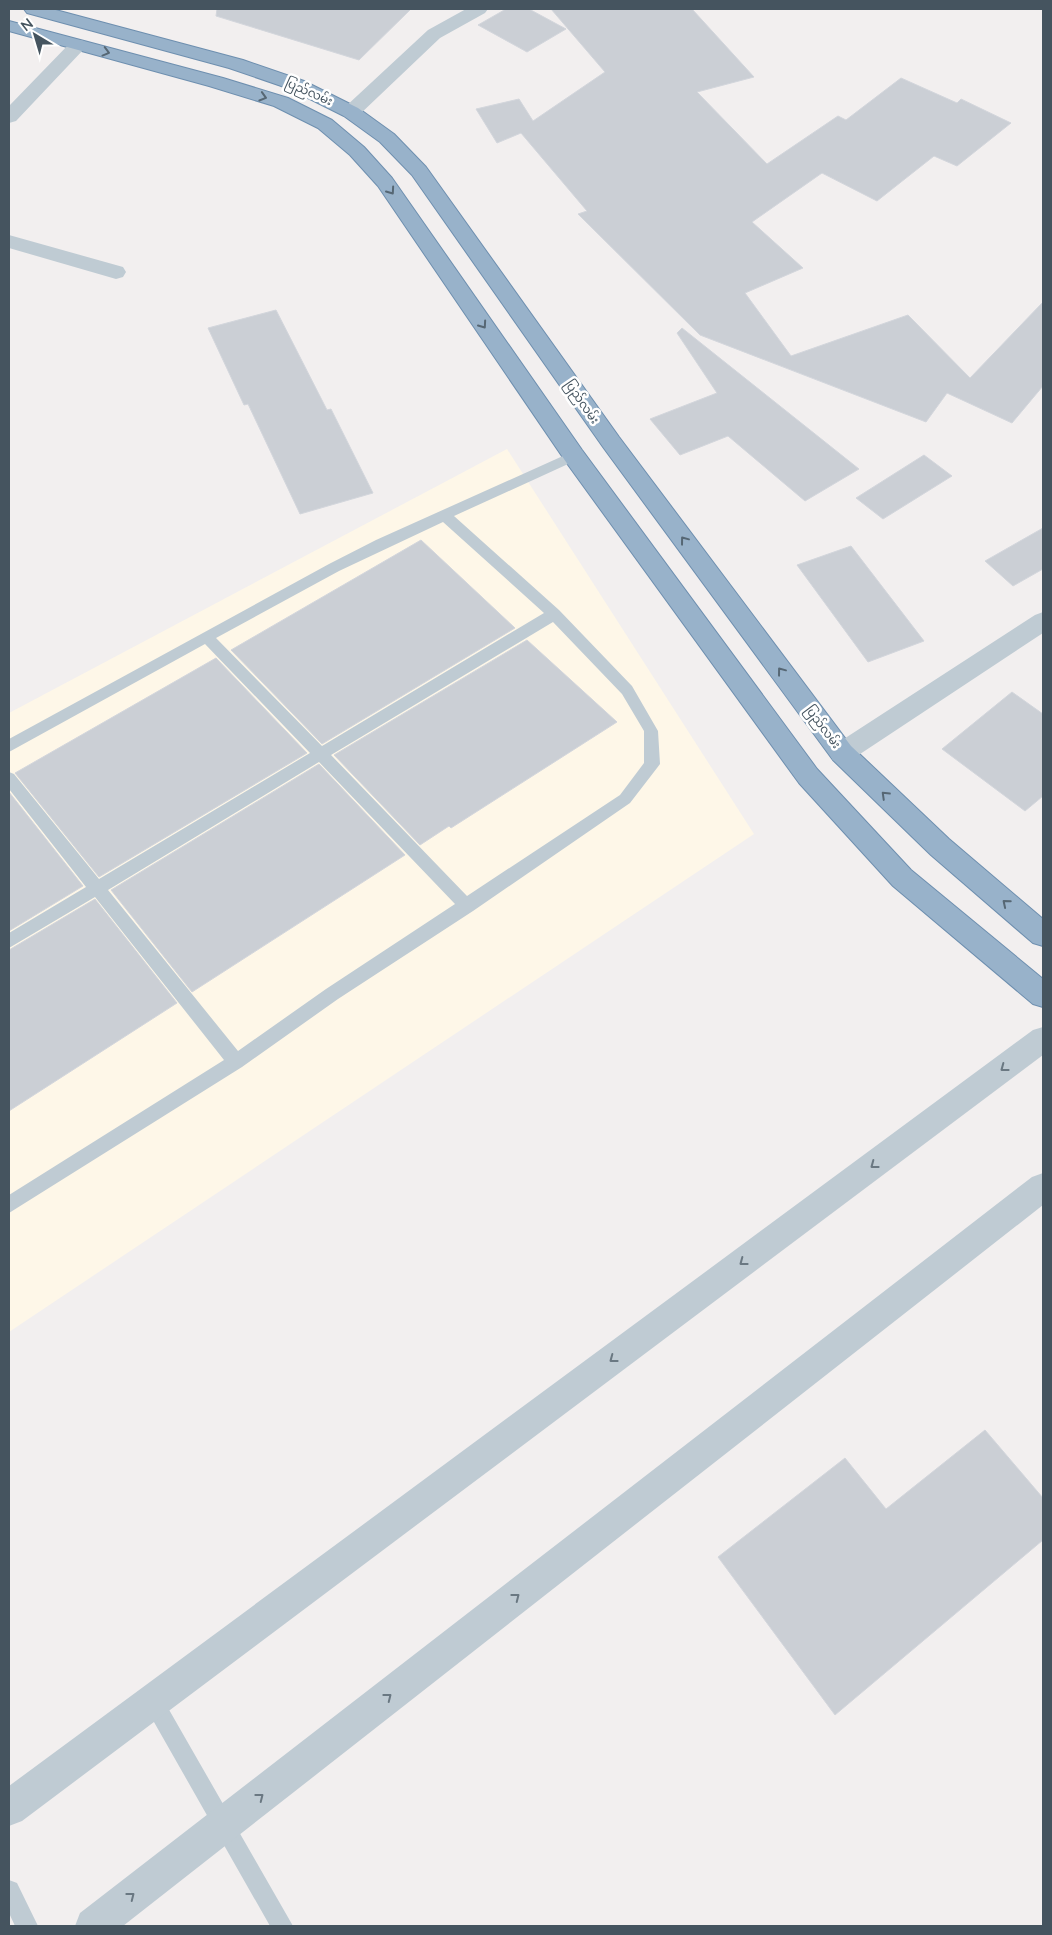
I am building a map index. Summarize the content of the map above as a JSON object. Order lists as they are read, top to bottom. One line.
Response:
{"streets":{"highway":["ပြည်လမ်း"]},"north":"top left"}
